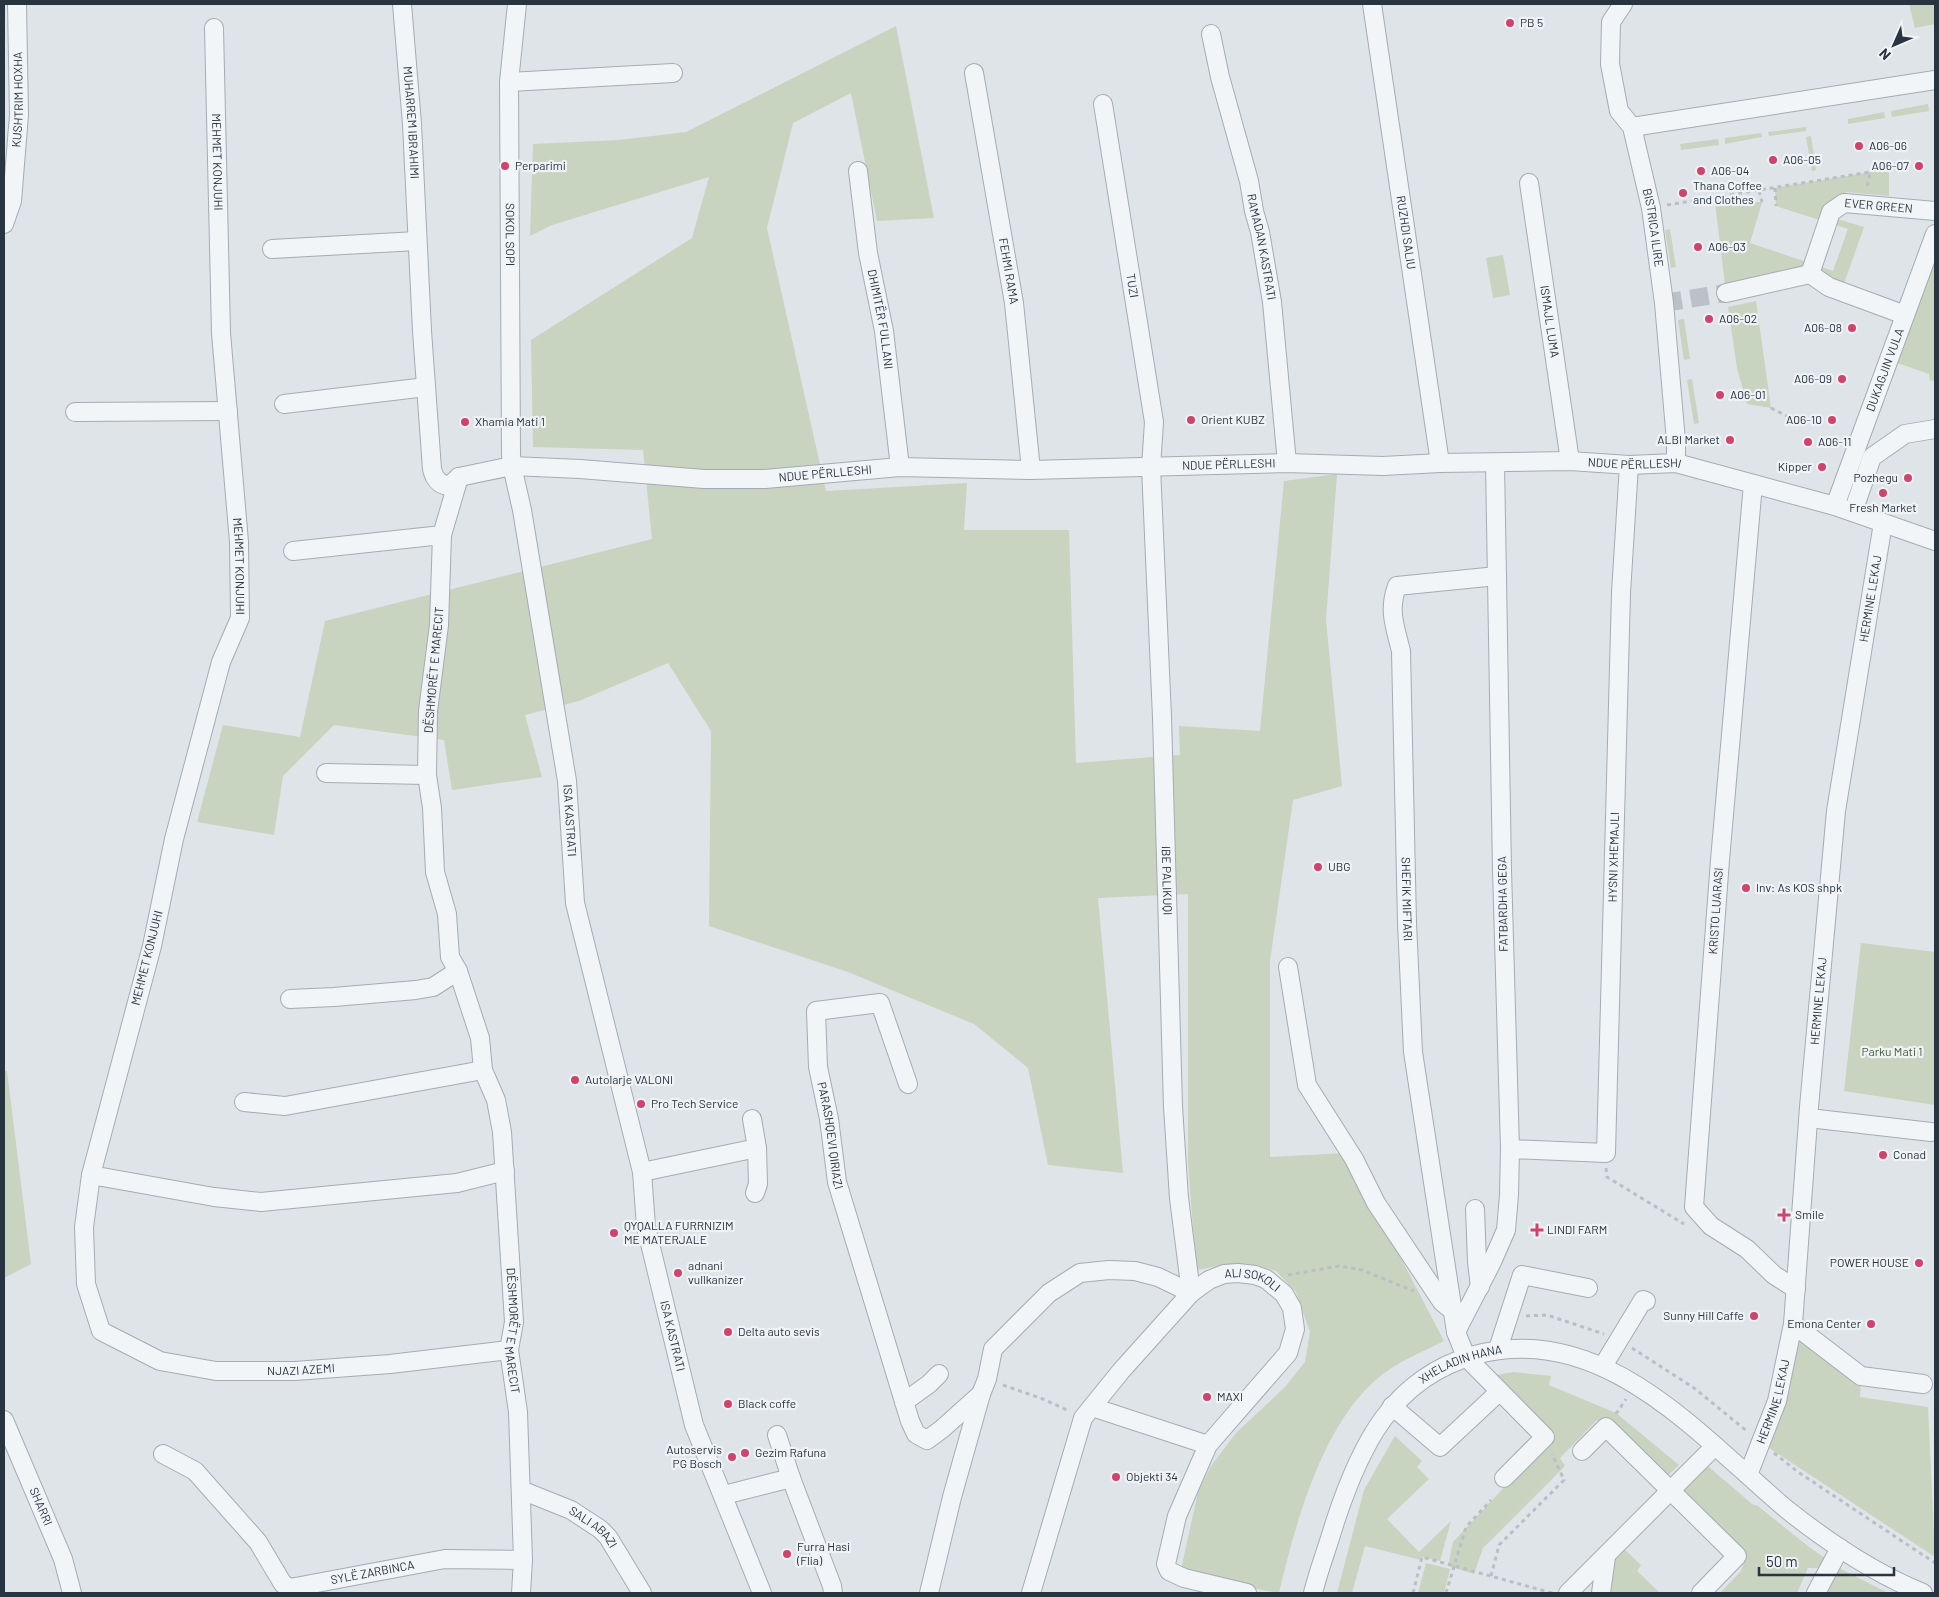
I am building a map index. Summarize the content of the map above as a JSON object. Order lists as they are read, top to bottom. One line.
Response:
{"streets":{"street":["KUSHTRIM HOXHA","MUHARREM IBRAHIMI","MEHMET KONJUHI","EVER GREEN","BISTRICA ILIRE","RUZHDI SALIU","SOKOL SOPI","RAMADAN KASTRATI","FEHMI RAMA","TUZI","DHIMITËR FULLANI","ISMAJL LUMA","DUKAGJIN VULA","NDUE PËRLLESHI","HERMINE LEKAJ","DËSHMORËT E MARECIT","ISA KASTRATI","HYSNI XHEMAJLI","IBE PALIKUQI","SHEFIK MIFTARI","FATBARDHA GEGA","KRISTO LUARASI","PARASHQEVI QIRIAZI","ALI SOKOLI","XHELADIN HANA","NJAZI AZEMI","SHARRI","SALI ABAZI","SYLË ZARBINCA"]},"crossings":[["MUHARREM IBRAHIMI","DËSHMORËT E MARECIT"],["MEHMET KONJUHI","NJAZI AZEMI"],["BISTRICA ILIRE","NDUE PËRLLESHI"],["RUZHDI SALIU","NDUE PËRLLESHI"],["SOKOL SOPI","NDUE PËRLLESHI"],["SOKOL SOPI","ISA KASTRATI"],["RAMADAN KASTRATI","NDUE PËRLLESHI"],["FEHMI RAMA","NDUE PËRLLESHI"],["TUZI","NDUE PËRLLESHI"],["TUZI","IBE PALIKUQI"],["DHIMITËR FULLANI","NDUE PËRLLESHI"],["ISMAJL LUMA","NDUE PËRLLESHI"],["DUKAGJIN VULA","NDUE PËRLLESHI"],["NDUE PËRLLESHI","HERMINE LEKAJ"],["NDUE PËRLLESHI","ISA KASTRATI"],["NDUE PËRLLESHI","HYSNI XHEMAJLI"],["NDUE PËRLLESHI","IBE PALIKUQI"],["NDUE PËRLLESHI","FATBARDHA GEGA"],["NDUE PËRLLESHI","KRISTO LUARASI"],["HERMINE LEKAJ","KRISTO LUARASI"],["HERMINE LEKAJ","XHELADIN HANA"],["DËSHMORËT E MARECIT","NJAZI AZEMI"],["DËSHMORËT E MARECIT","SALI ABAZI"],["DËSHMORËT E MARECIT","SYLË ZARBINCA"],["IBE PALIKUQI","ALI SOKOLI"],["SHEFIK MIFTARI","FATBARDHA GEGA"],["SHEFIK MIFTARI","XHELADIN HANA"]],"parks":["Parku Mati 1"],"places":{"other":["PB 5","A06-06","A06-05","Perparimi","A06-07","A06-04","Thana Coffee and Clothes","A06-03","A06-02","A06-08","A06-09","A06-01","Orient KUBZ","A06-10","Xhamia Mati 1","ALBI Market","A06-11","Kipper","Pozhegu","Fresh Market","UBG","Inv: As KOS shpk","Autolarje VALONI","Pro Tech Service","Conad","QYQALLA FURRNIZIM ME MATERJALE","POWER HOUSE","adnani vullkanizer","Sunny Hill Caffe","Emona Center","Delta auto sevis","MAXI","Black coffe","Gezim Rafuna","Autoservis PG Bosch","Objekti 34","Furra Hasi (Flia)"],"health":["Smile","LINDI FARM"]},"scale_bar":"50 m","north":"bottom left"}
